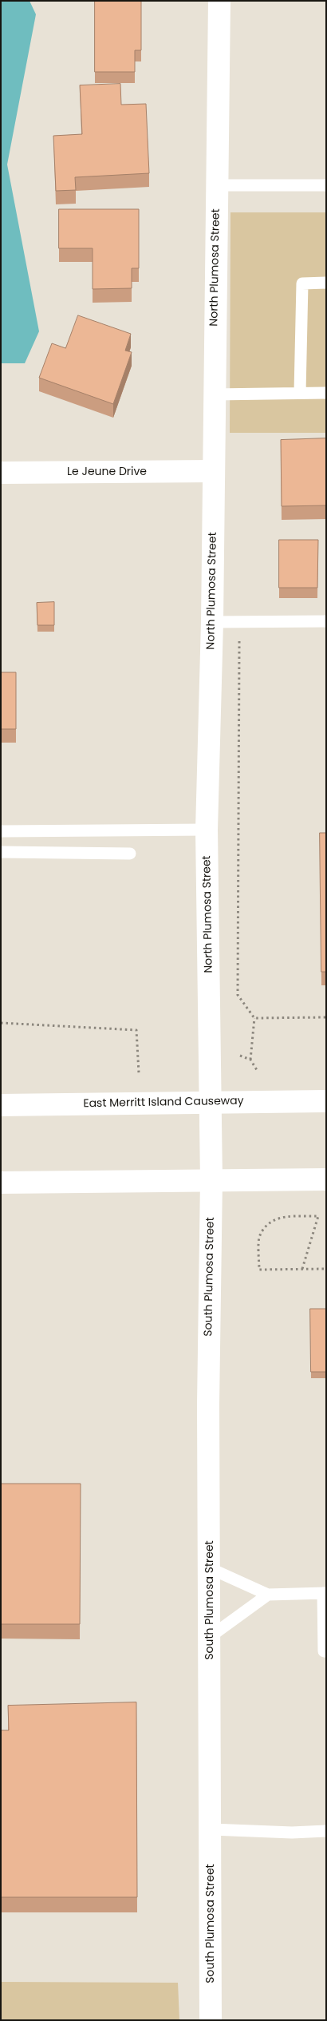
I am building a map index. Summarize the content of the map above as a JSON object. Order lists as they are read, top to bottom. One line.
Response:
{"streets":{"street":["North Plumosa Street","Le Jeune Drive","East Merritt Island Causeway","South Plumosa Street"]},"crossings":[["North Plumosa Street","Le Jeune Drive"],["North Plumosa Street","East Merritt Island Causeway"],["North Plumosa Street","South Plumosa Street"]]}
